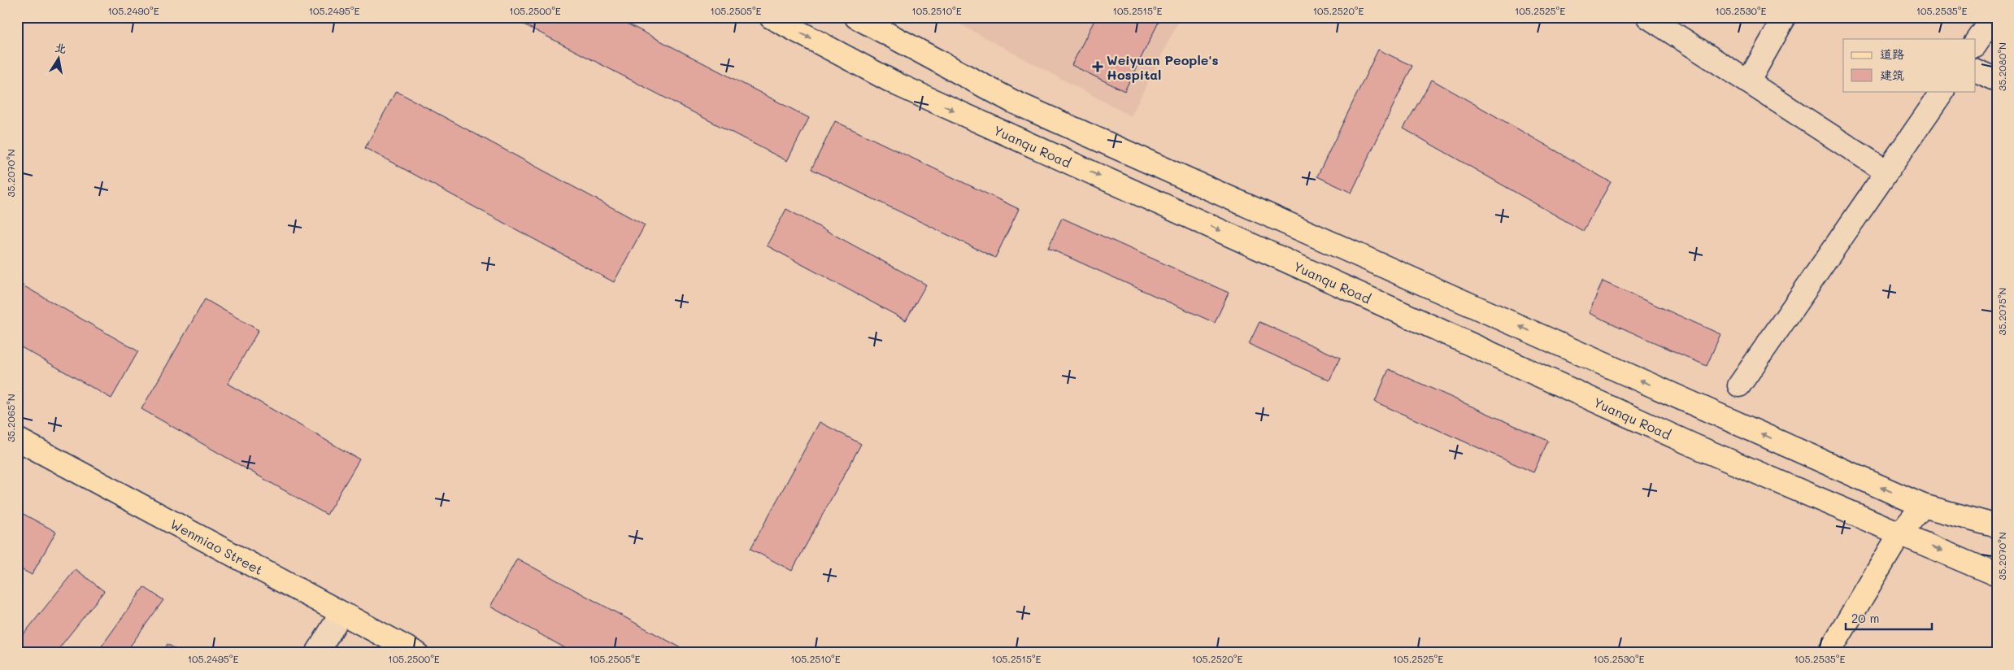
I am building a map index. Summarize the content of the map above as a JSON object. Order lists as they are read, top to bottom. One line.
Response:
{"streets":{"main road":["Yuanqu Road","Wenmiao Street"]},"places":{"health":["Weiyuan People's Hospital"]},"legend":["道路","建筑"],"scale_bar":"20 m","north":"top","coordinates":["105.2490°E","105.2495°E","105.2500°E","105.2505°E","105.2510°E","105.2515°E","105.2520°E","105.2525°E","105.2530°E","105.2535°E","35.2080°N","35.2070°N","35.2075°N","35.2065°N"]}
